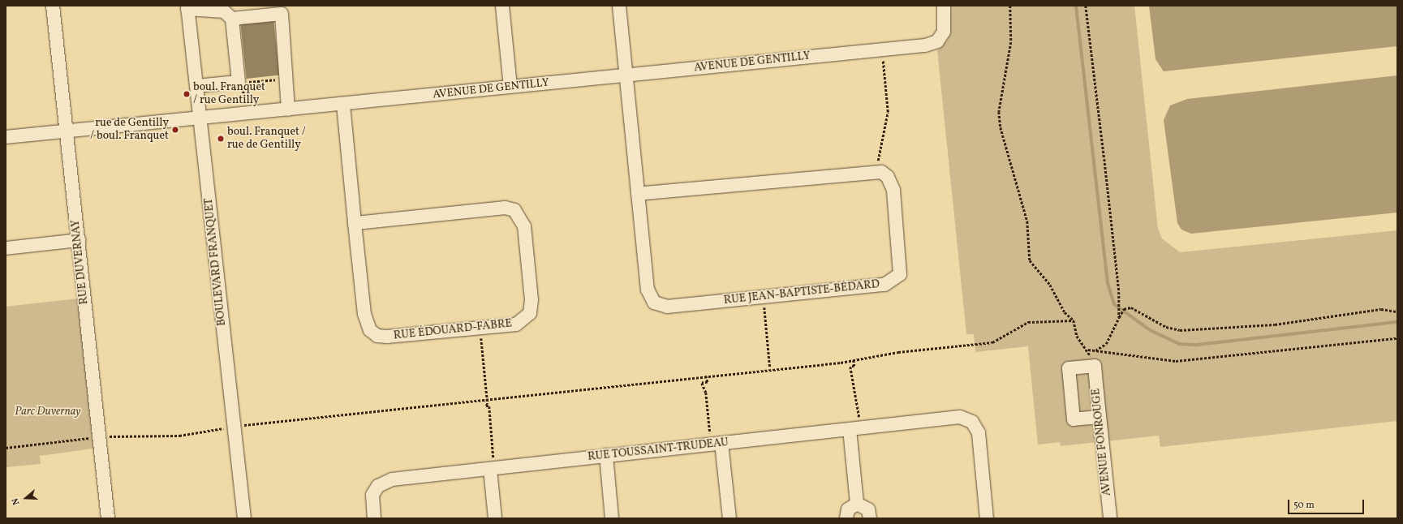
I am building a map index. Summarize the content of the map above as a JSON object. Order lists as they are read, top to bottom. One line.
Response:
{"streets":{"street":["AVENUE DE GENTILLY","RUE DUVERNAY","BOULEVARD FRANQUET","RUE JEAN-BAPTISTE-BÉDARD","RUE ÉDOUARD-FABRE","AVENUE FONROUGE","RUE TOUSSAINT-TRUDEAU"]},"crossings":[["AVENUE DE GENTILLY","RUE DUVERNAY"],["AVENUE DE GENTILLY","BOULEVARD FRANQUET"],["AVENUE DE GENTILLY","RUE JEAN-BAPTISTE-BÉDARD"],["AVENUE DE GENTILLY","RUE ÉDOUARD-FABRE"]],"parks":["Parc Duvernay"],"places":["boul. Franquet / rue Gentilly","rue de Gentilly / boul. Franquet","boul. Franquet / rue de Gentilly"],"scale_bar":"50 m","north":"left"}
